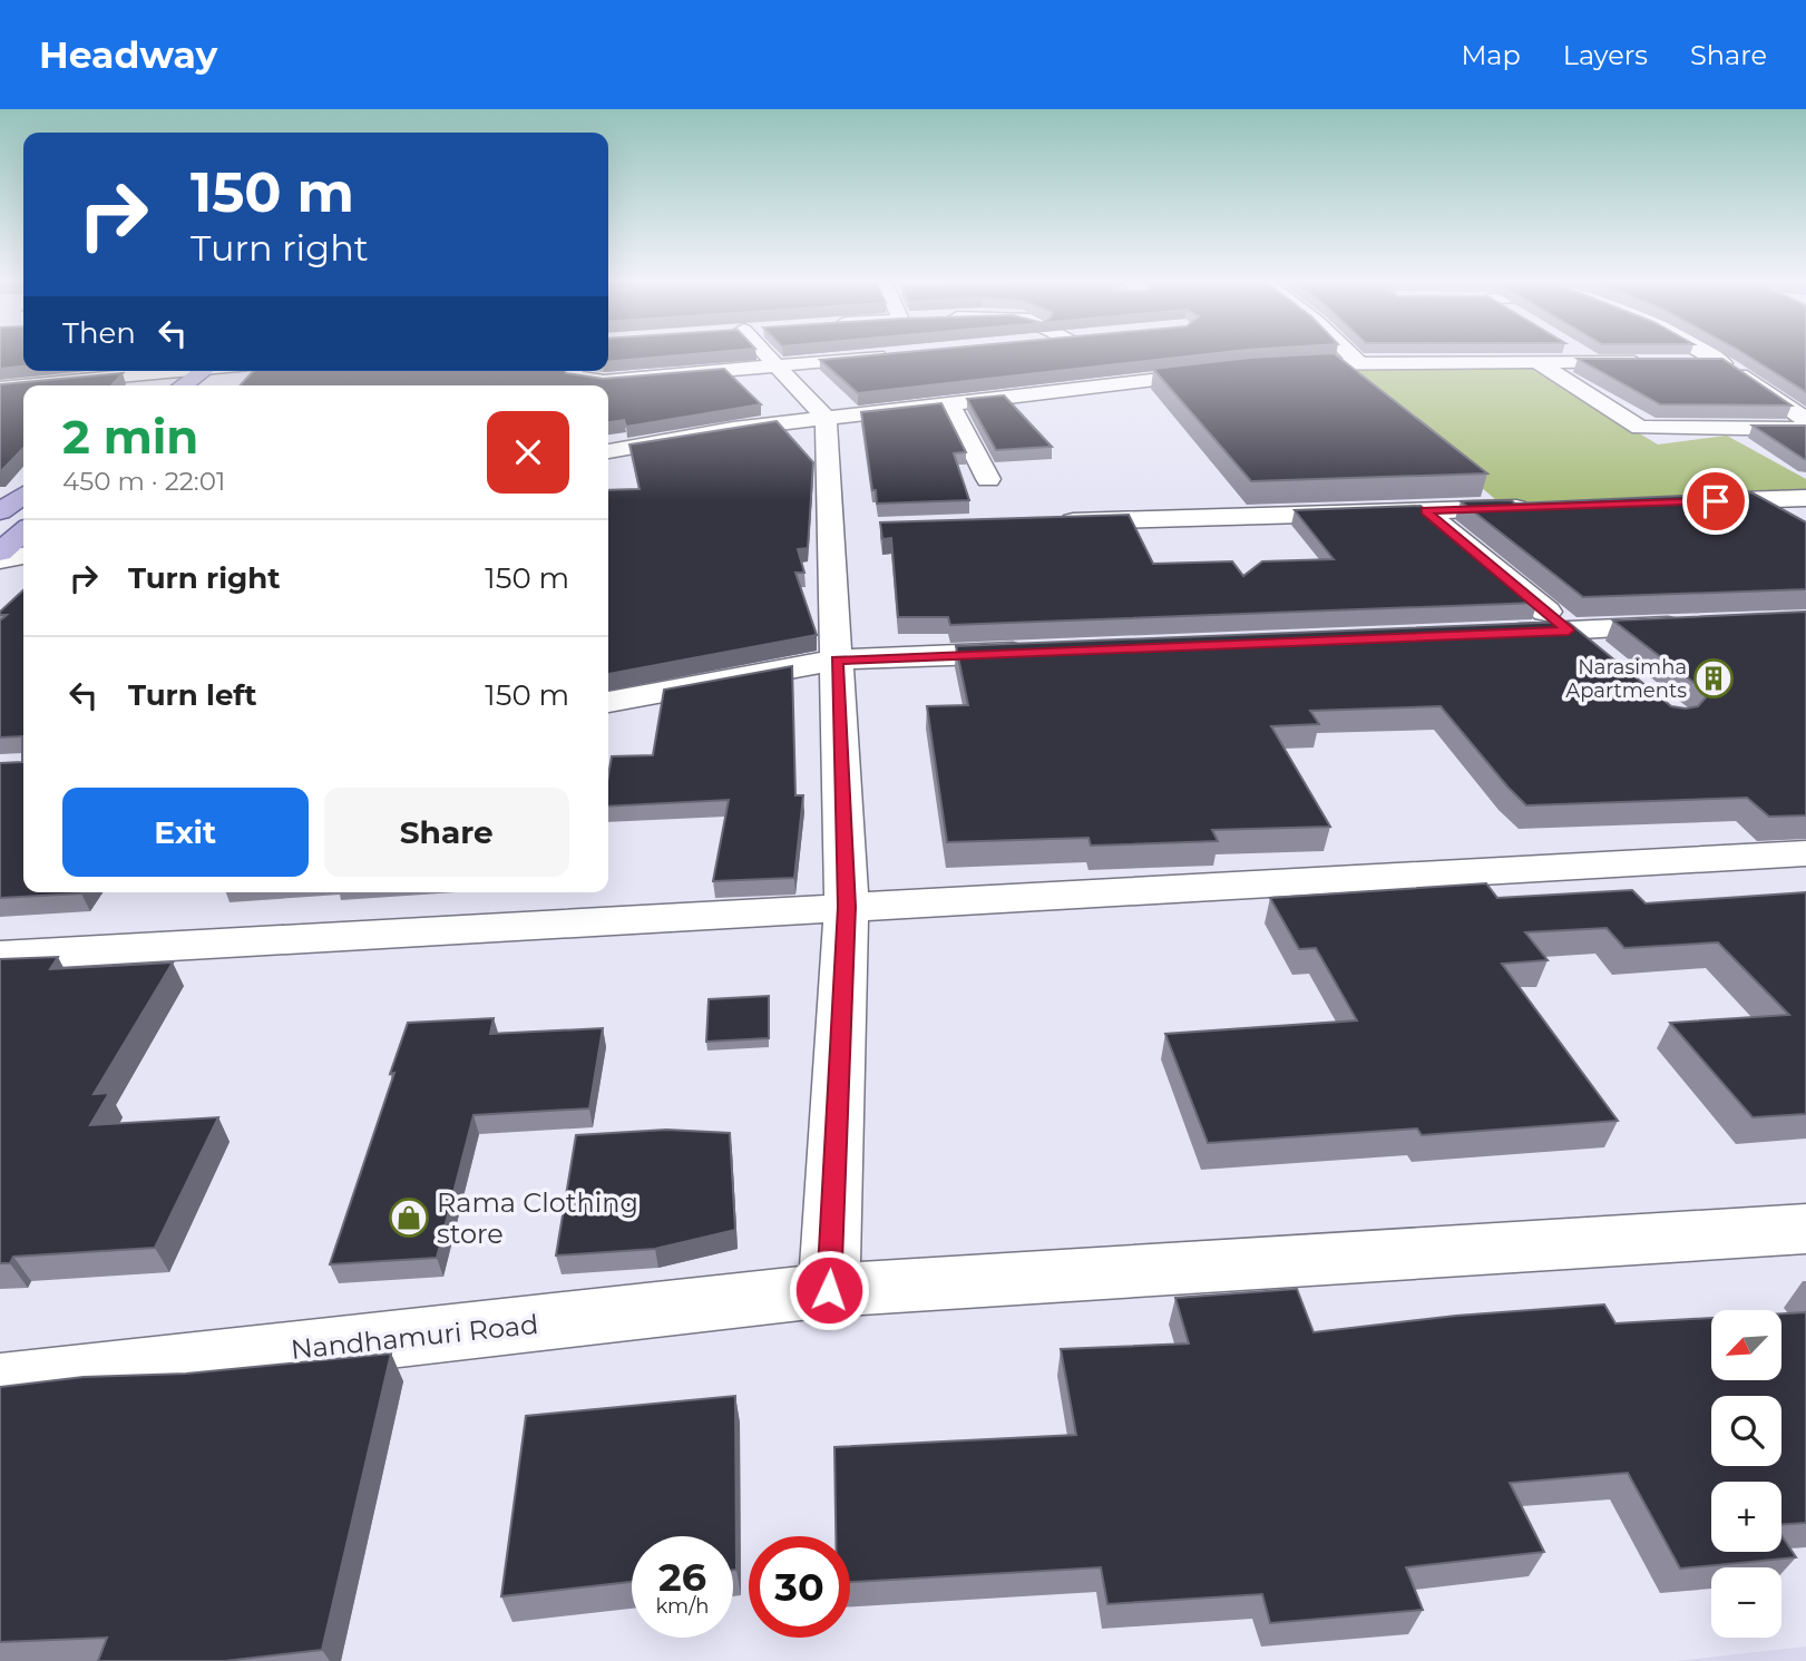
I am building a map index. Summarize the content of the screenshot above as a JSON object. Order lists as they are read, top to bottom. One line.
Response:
{"streets":{"street":["Nandhamuri Road"]},"places":{"building":["Narasimha Apartments"],"shop":["Rama Clothing store"]},"north":"bottom left","page":{"header":"Headway","nav":["Map","Layers","Share"],"turn":["150 m","Turn right"],"then":"Then","heading":["2 min","450 m · 22:01"],"list":[{"name":"Turn right","value":"150 m"},{"name":"Turn left","value":"150 m"}],"buttons":["Exit","Share"],"map_buttons":["+","−"],"speed":"26 km/h","limit":"30"}}
